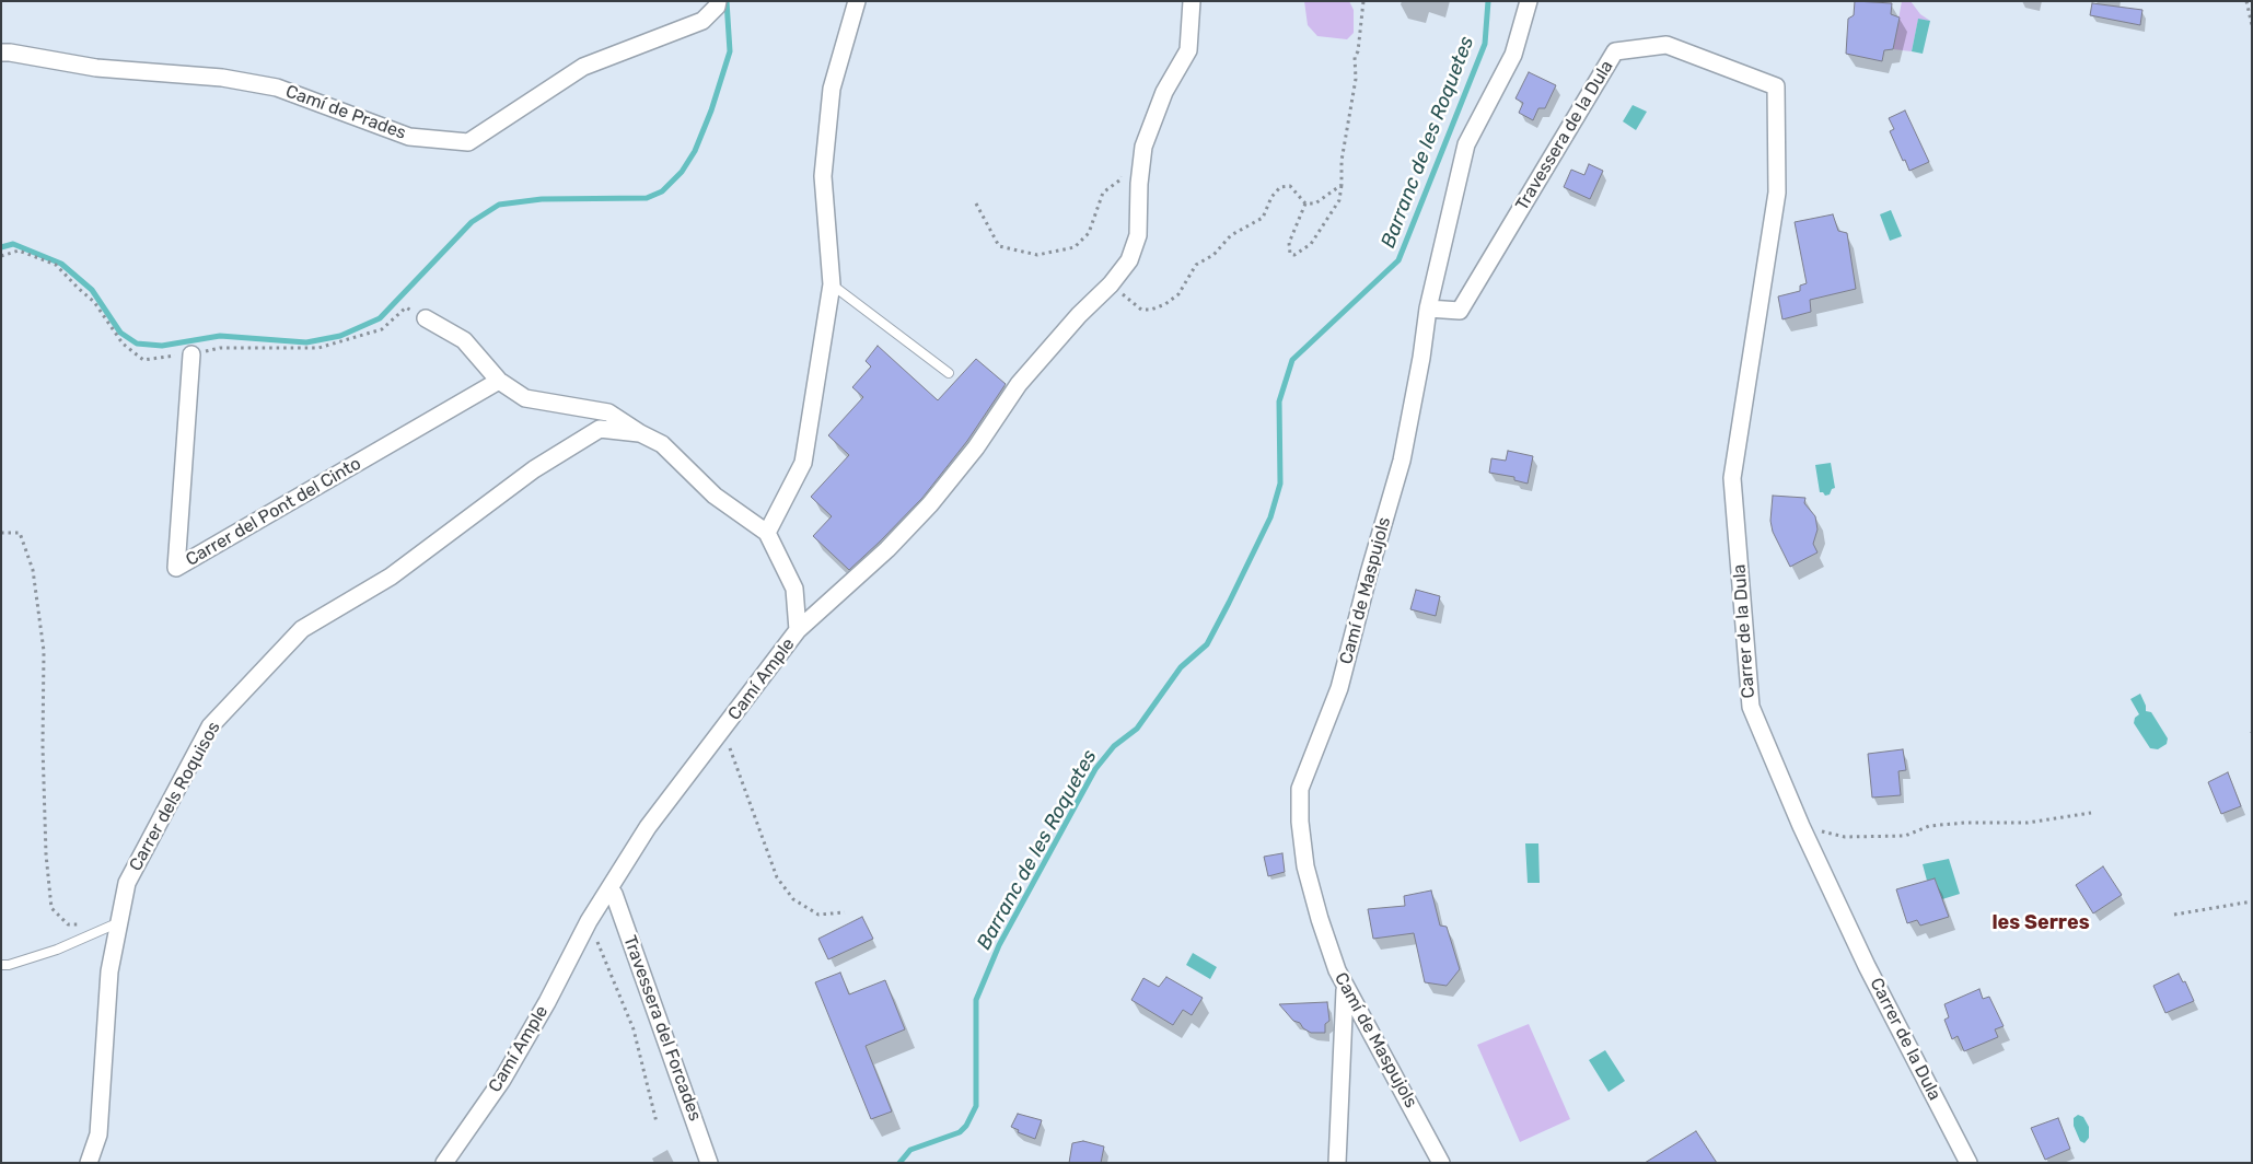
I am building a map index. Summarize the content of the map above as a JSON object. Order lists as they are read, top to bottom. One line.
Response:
{"streets":{"street":["Camí de Prades","Travessera de la Dula","Carrer del Pont del Cinto","Camí de Maspujols","Carrer de la Dula","Camí Ample","Carrer dels Roquisos","Travessera del Forcades"]},"crossings":[["Travessera de la Dula","Camí de Maspujols"],["Travessera de la Dula","Carrer de la Dula"],["Carrer del Pont del Cinto","Camí Ample"],["Camí Ample","Carrer dels Roquisos"]],"districts":["les Serres"],"water":["Barranc de les Roquetes"]}
